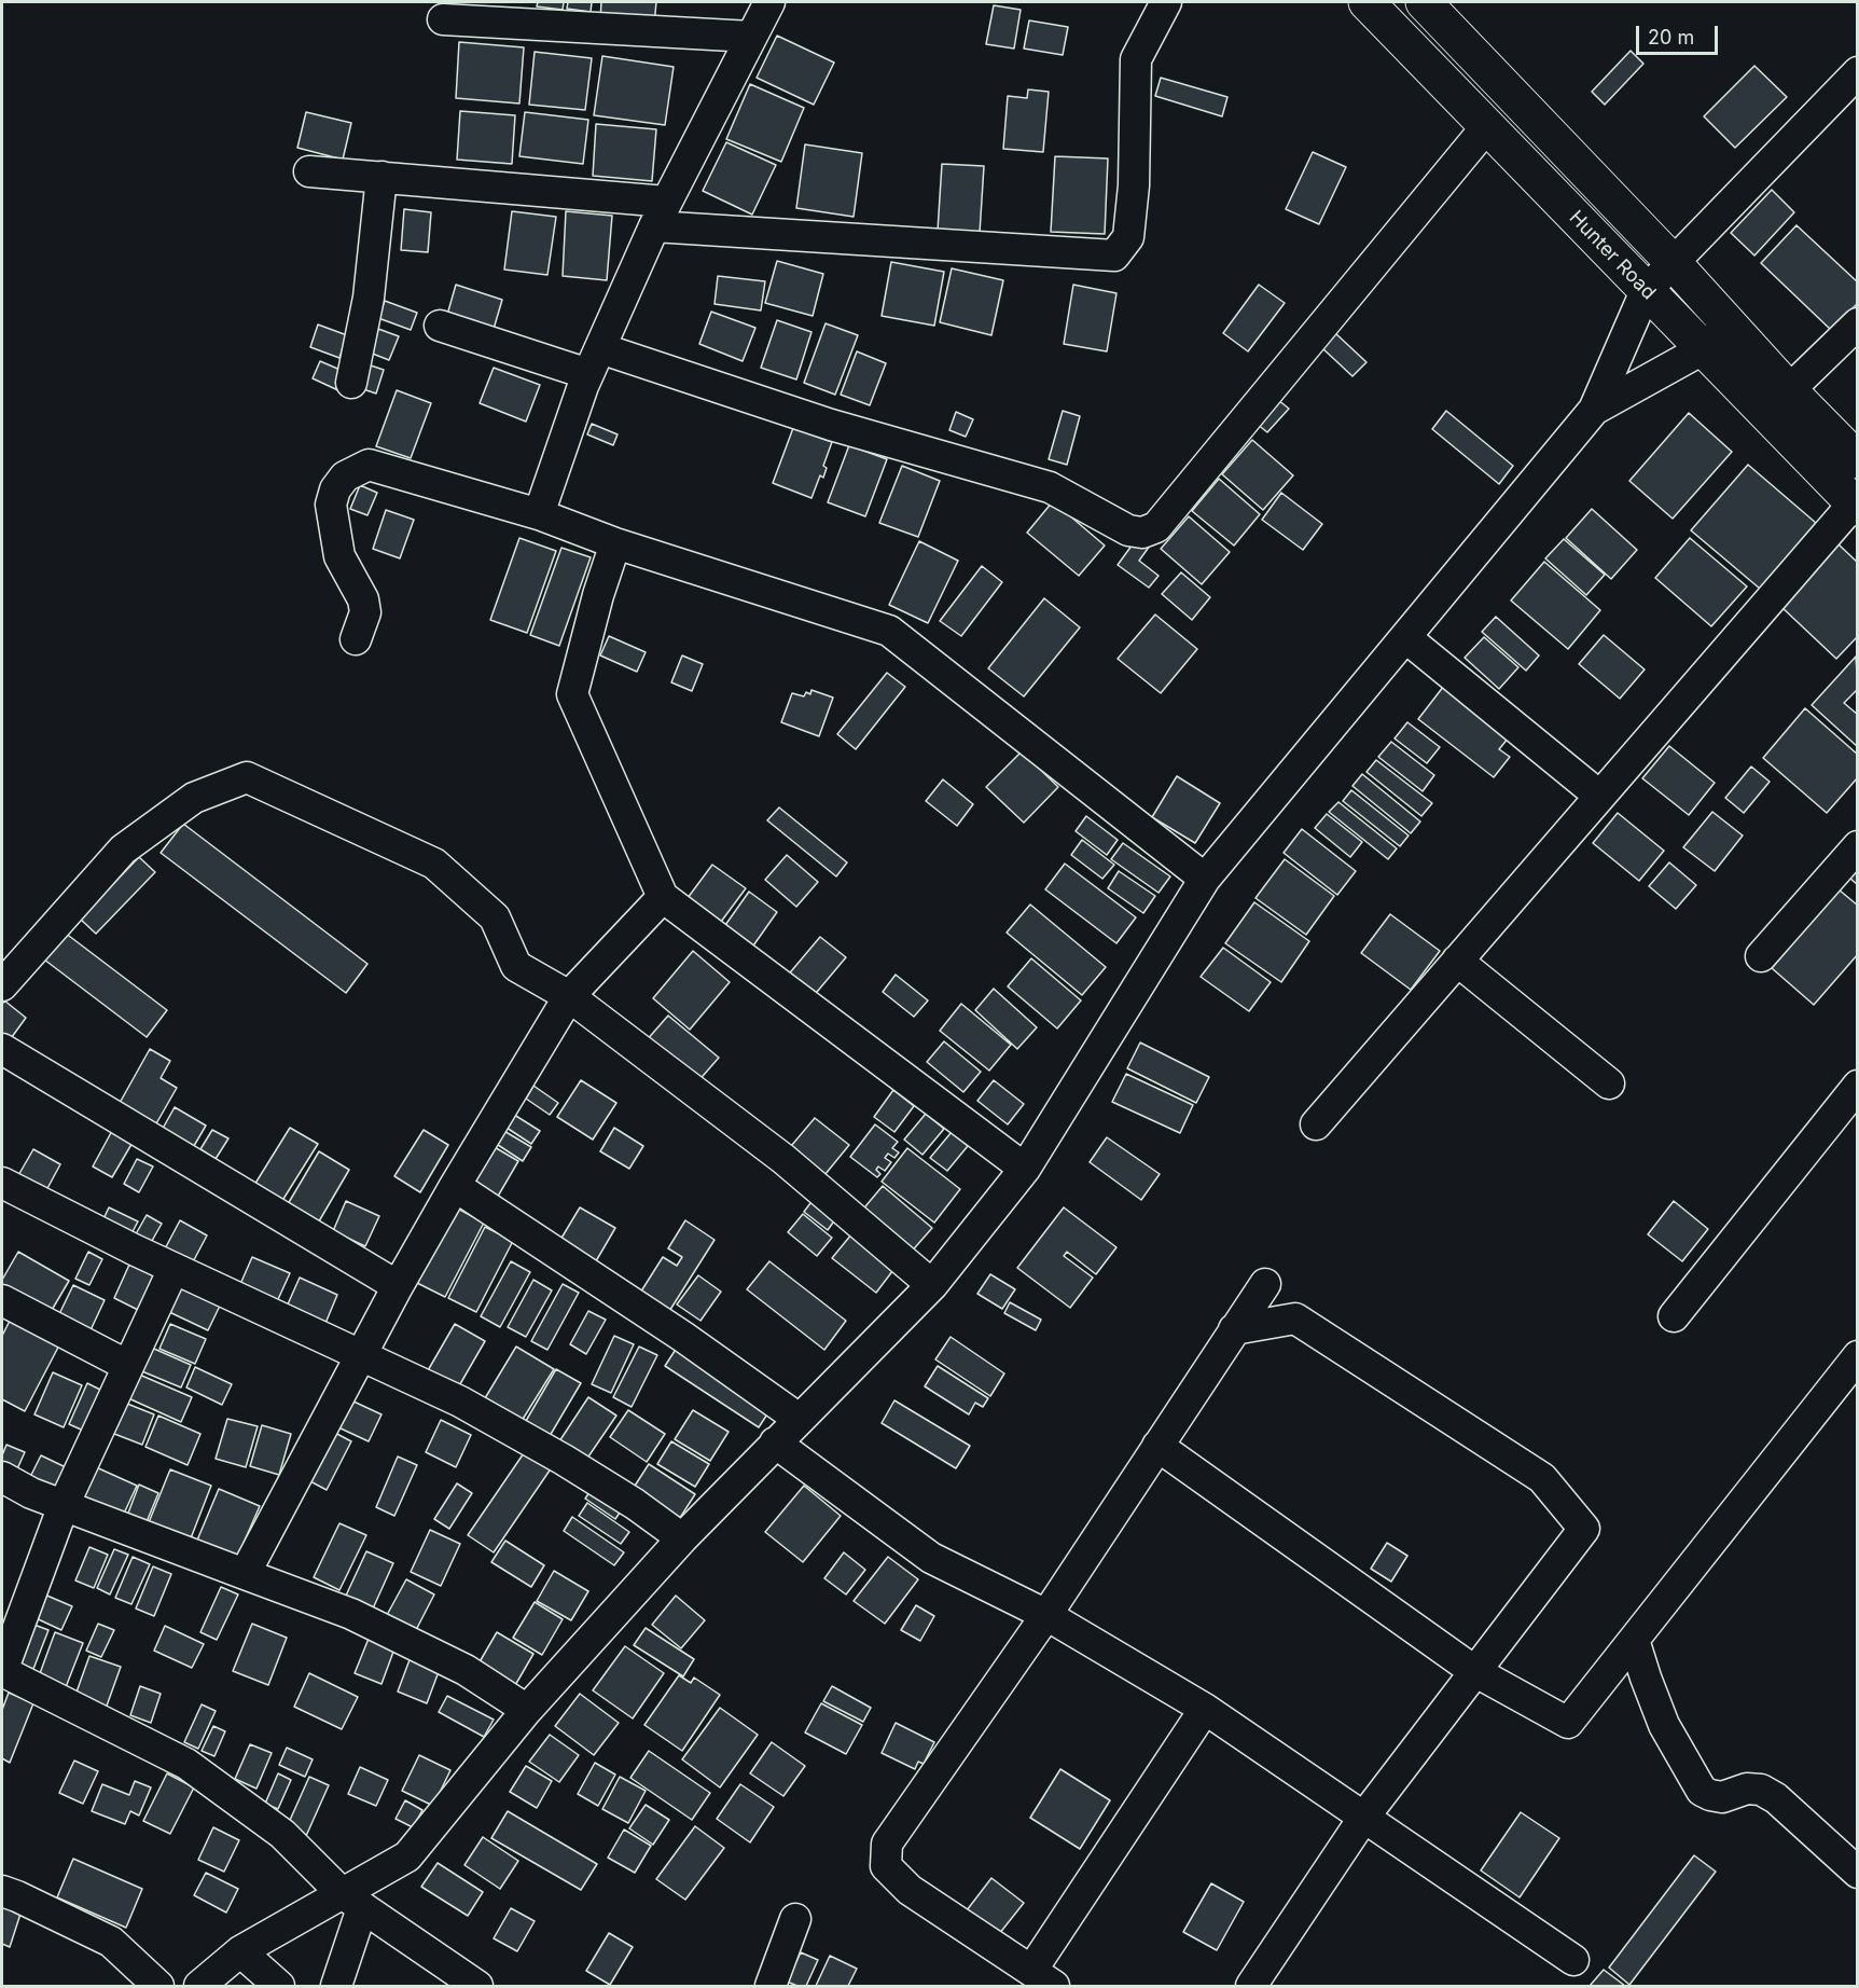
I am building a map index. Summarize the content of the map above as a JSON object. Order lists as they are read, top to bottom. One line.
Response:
{"streets":{"main road":["Hunter Road"]},"scale_bar":"20 m"}
